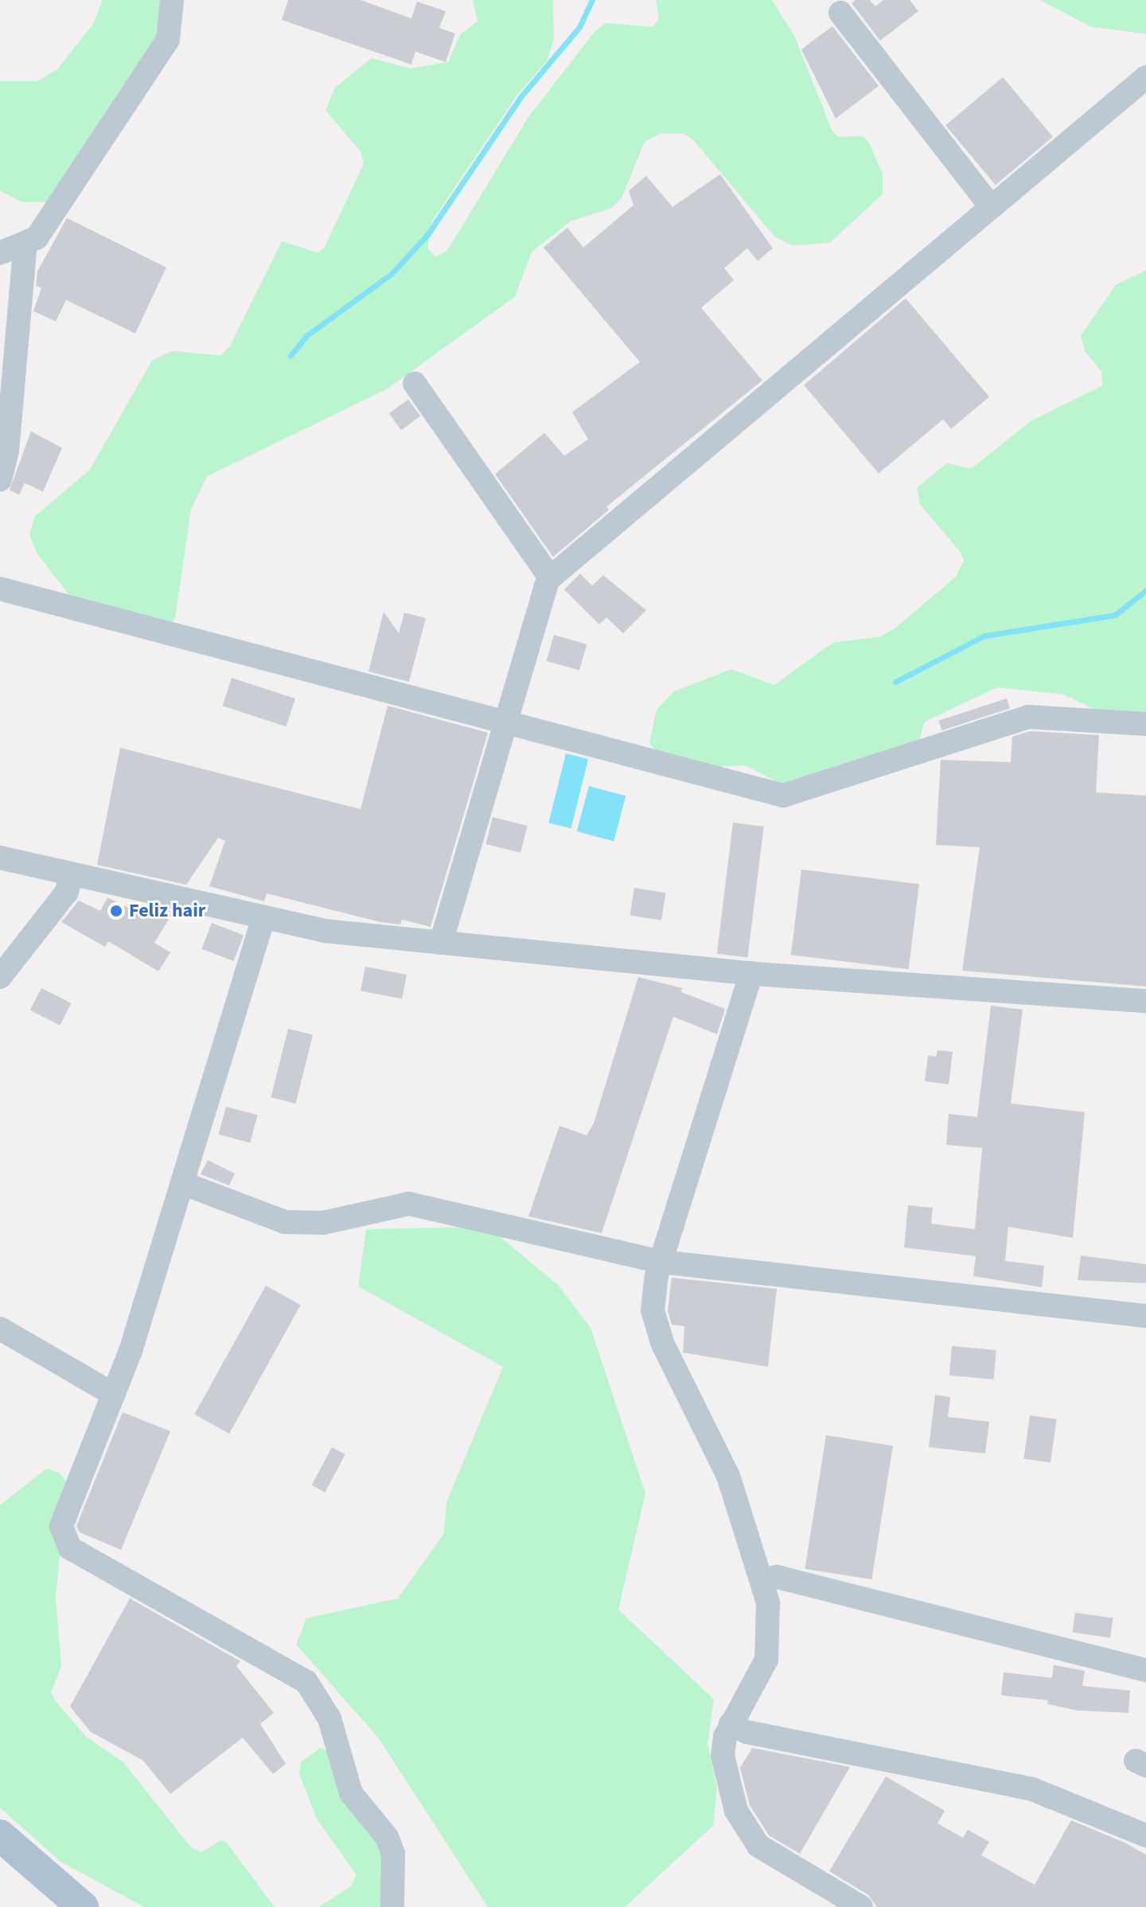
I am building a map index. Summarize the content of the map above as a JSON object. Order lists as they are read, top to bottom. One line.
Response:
{"places":["Feliz hair"]}
